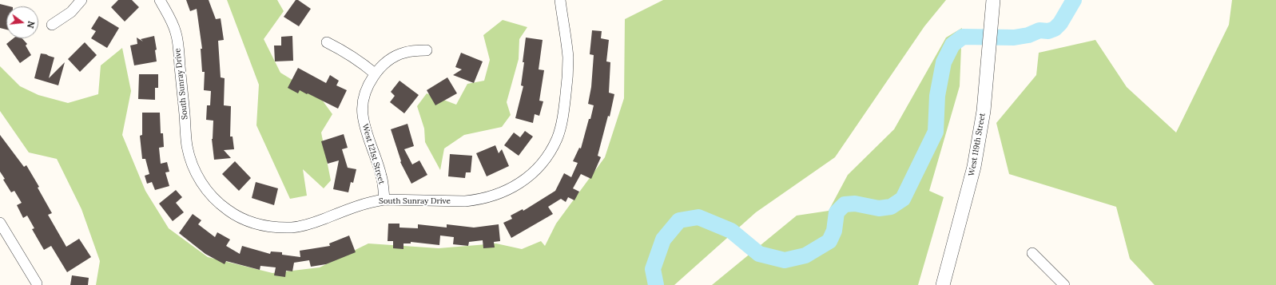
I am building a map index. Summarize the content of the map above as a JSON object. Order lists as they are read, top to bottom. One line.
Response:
{"streets":{"street":["South Sunray Drive","West 119th Street","West 121st Street"]},"crossings":[["South Sunray Drive","West 121st Street"]],"north":"right"}
